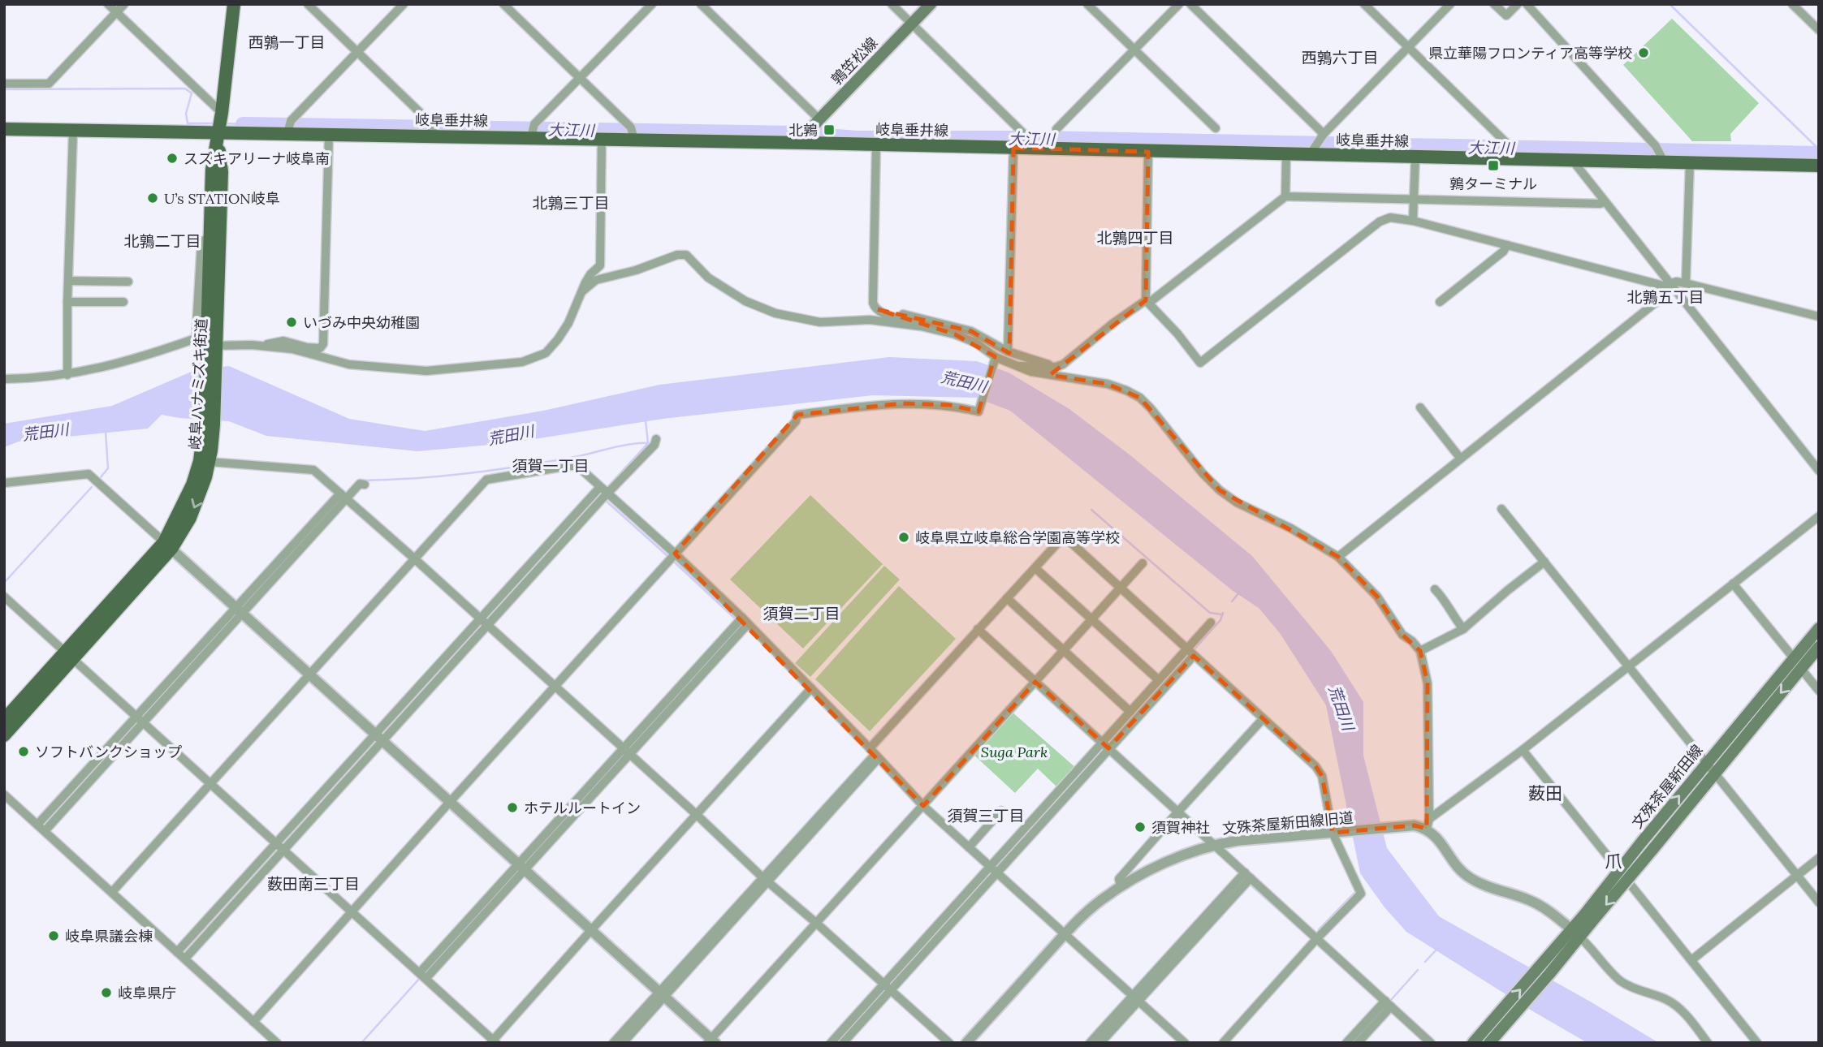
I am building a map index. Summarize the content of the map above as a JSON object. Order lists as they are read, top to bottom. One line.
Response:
{"streets":{"main road":["鶉笠松線","岐阜垂井線","岐阜ハナミズキ街道","文殊茶屋新田線"],"street":["文殊茶屋新田線旧道"]},"crossings":[["鶉笠松線","岐阜垂井線"],["岐阜垂井線","岐阜ハナミズキ街道"]],"districts":["西鶉一丁目","西鶉六丁目","北鶉三丁目","北鶉四丁目","北鶉二丁目","北鶉五丁目","須賀一丁目","須賀二丁目","薮田","須賀三丁目","爪","薮田南三丁目"],"water":["大江川","荒田川"],"parks":["Suga Park"],"places":{"other":["県立華陽フロンティア高等学校","スズキアリーナ岐阜南","U’s STATION岐阜","いづみ中央幼稚園","岐阜県立岐阜総合学園高等学校","ソフトバンクショップ","ホテルルートイン","須賀神社","岐阜県議会棟","岐阜県庁"],"transit":["北鶉","鶉ターミナル"]}}
